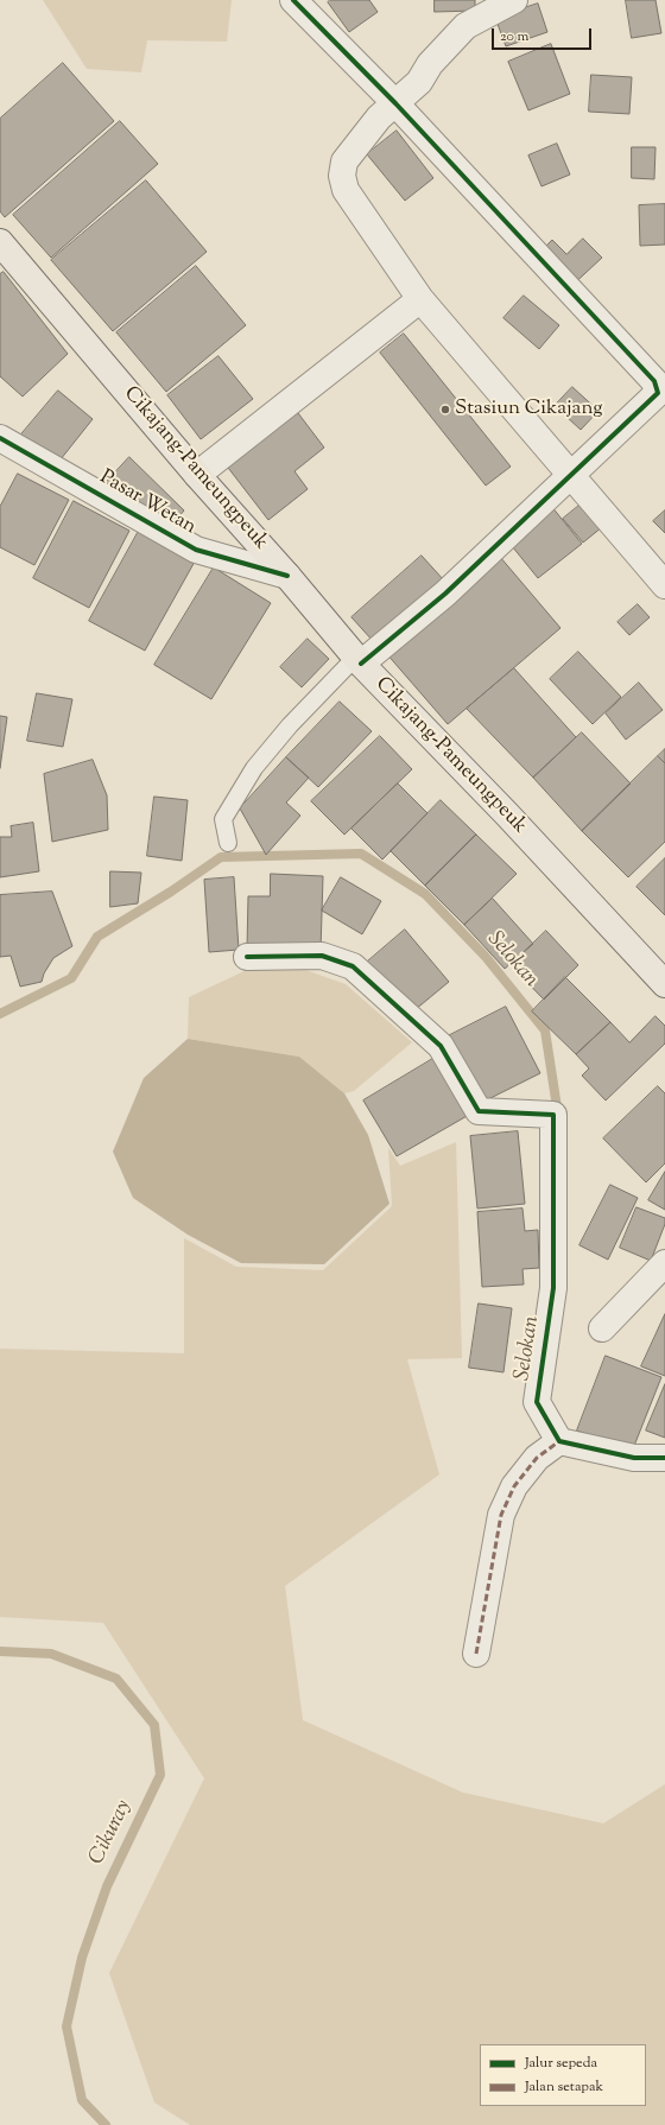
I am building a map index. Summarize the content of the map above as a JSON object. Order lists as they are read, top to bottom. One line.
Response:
{"streets":{"main road":["Cikajang-Pameungpeuk"],"street":["Pasar Wetan"]},"crossings":[["Cikajang-Pameungpeuk","Pasar Wetan"]],"water":["Selokan","Cikuray"],"places":["Stasiun Cikajang"],"legend":["Jalur sepeda","Jalan setapak"],"scale_bar":"20 m"}
